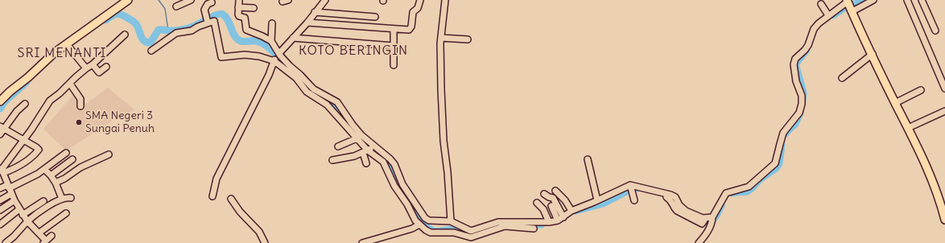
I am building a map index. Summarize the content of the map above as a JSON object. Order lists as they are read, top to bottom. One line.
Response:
{"districts":["KOTO BERINGIN","SRI MENANTI"],"places":["SMA Negeri 3 Sungai Penuh"]}
